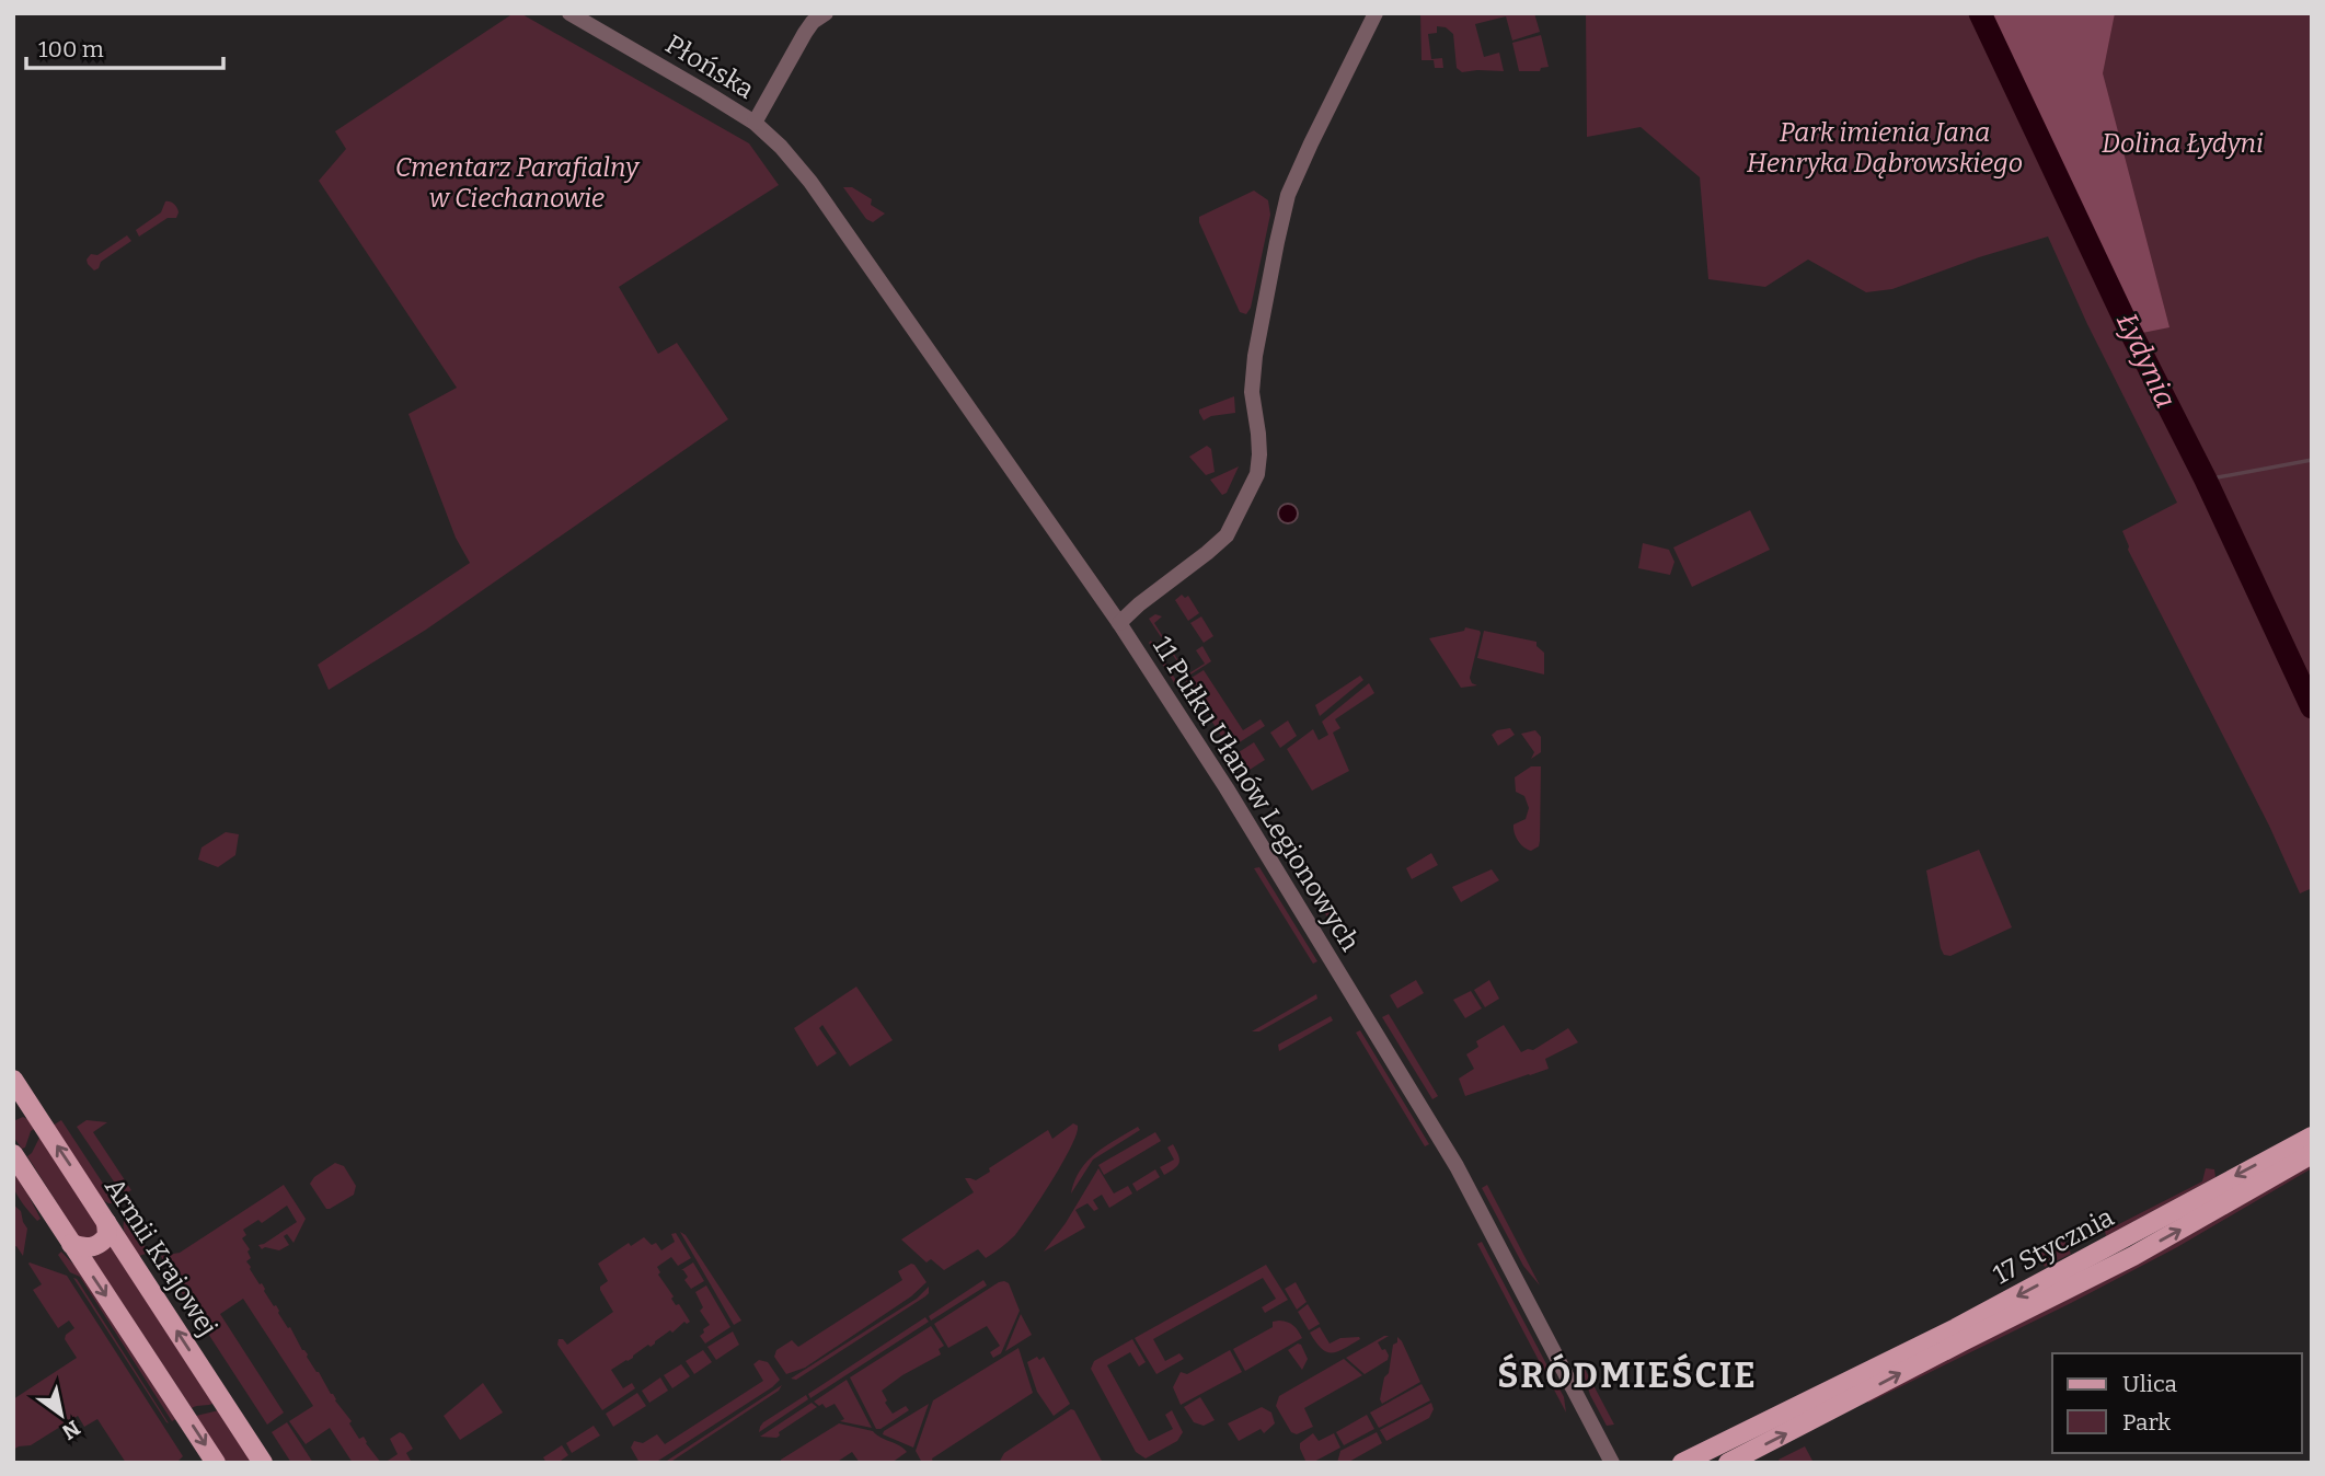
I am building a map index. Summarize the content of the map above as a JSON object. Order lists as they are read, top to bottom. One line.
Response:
{"streets":{"main road":["17 Stycznia","Armii Krajowej"],"street":["Płońska","11 Pułku Ułanów Legionowych"]},"crossings":[["Płońska","11 Pułku Ułanów Legionowych"]],"districts":["ŚRÓDMIEŚCIE"],"water":["Łydynia"],"parks":["Park imienia Jana Henryka Dąbrowskiego","Dolina Łydyni","Cmentarz Parafialny w Ciechanowie"],"legend":["Ulica","Park"],"scale_bar":"100 m","north":"bottom right"}
